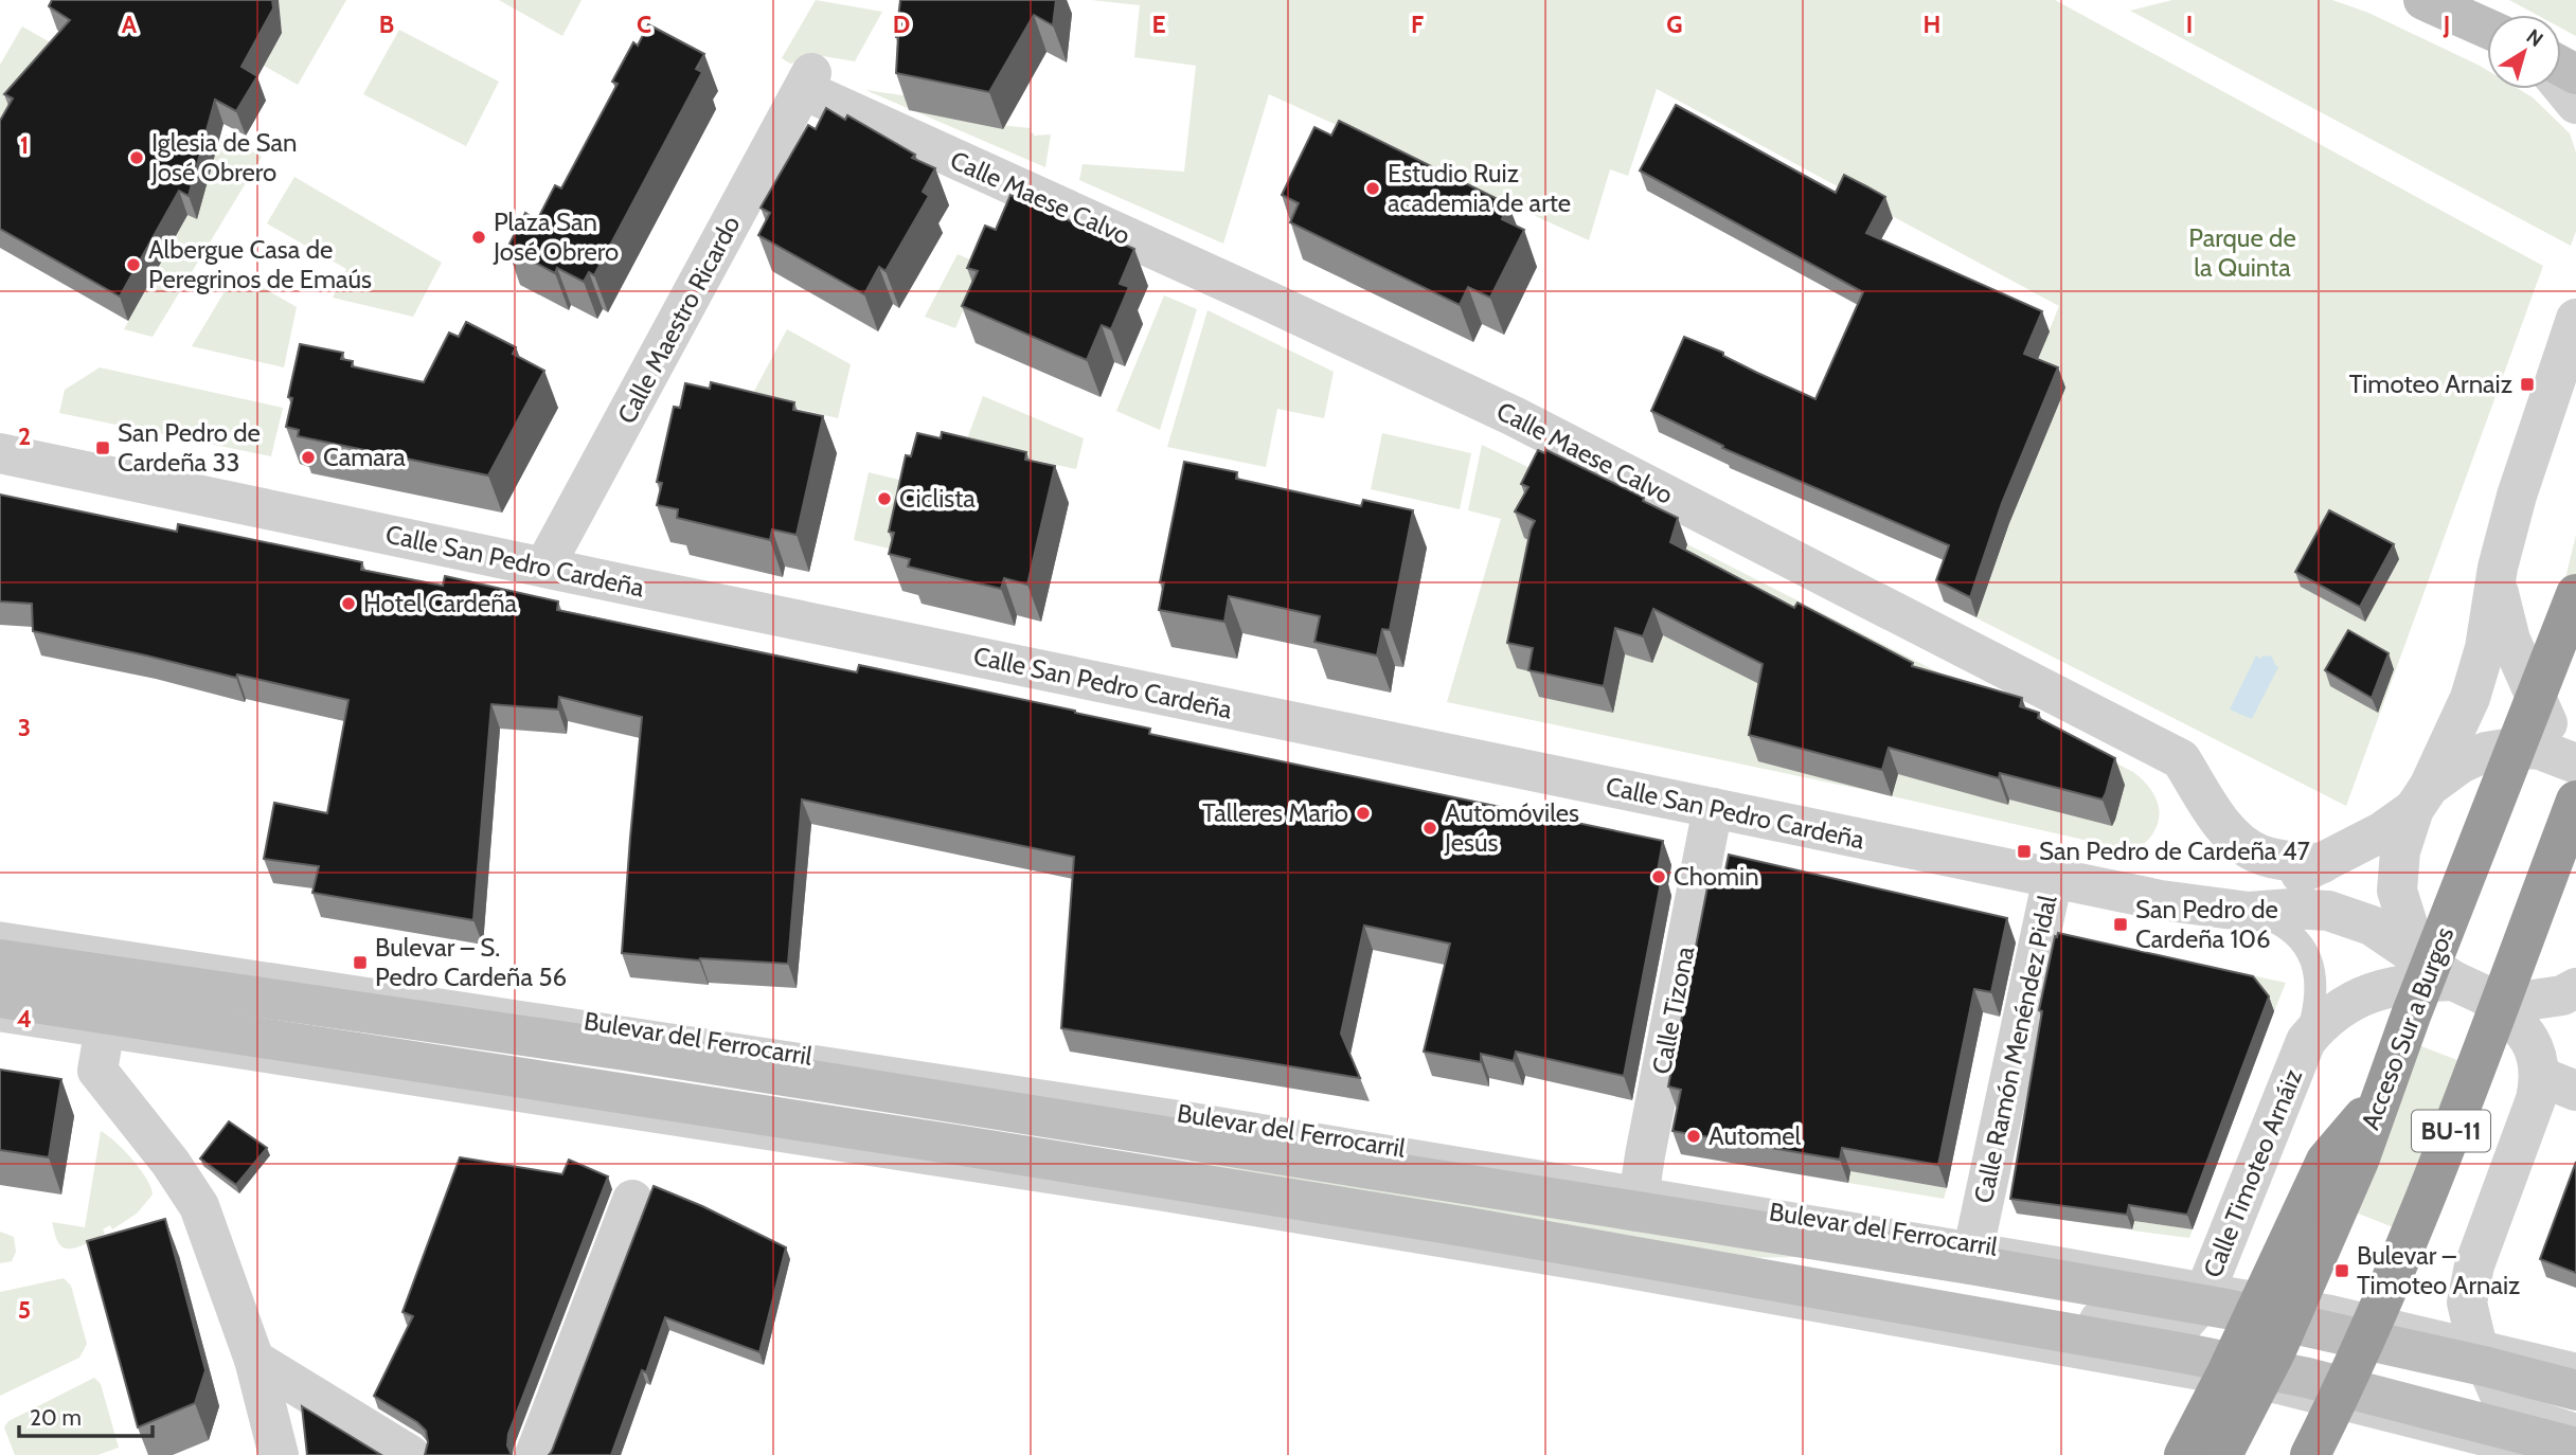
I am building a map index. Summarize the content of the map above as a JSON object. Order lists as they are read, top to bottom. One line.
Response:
{"streets":{"highway":["Acceso Sur a Burgos","BU-11"],"main road":["Bulevar del Ferrocarril"],"street":["Calle Maese Calvo","Calle Maestro Ricardo","Calle San Pedro Cardeña","Calle Tizona","Calle Ramón Menéndez Pidal","Calle Timoteo Arnáiz"]},"crossings":[["Calle Maese Calvo","Calle Maestro Ricardo"],["Calle Maese Calvo","Calle San Pedro Cardeña"],["Calle Maestro Ricardo","Calle San Pedro Cardeña"],["Calle San Pedro Cardeña","Calle Tizona"],["Calle San Pedro Cardeña","Calle Ramón Menéndez Pidal"],["Calle San Pedro Cardeña","Calle Timoteo Arnáiz"],["Calle Tizona","Bulevar del Ferrocarril"],["Bulevar del Ferrocarril","Calle Ramón Menéndez Pidal"],["Bulevar del Ferrocarril","Calle Timoteo Arnáiz"]],"parks":["Parque de la Quinta"],"places":{"other":["Iglesia de San José Obrero","Estudio Ruiz academia de arte","Plaza San José Obrero","Albergue Casa de Peregrinos de Emaús","Camara","Ciclista","Hotel Cardeña","Talleres Mario","Automóviles Jesús","Chomin","Automel"],"transit":["Timoteo Arnaiz","San Pedro de Cardeña 33","San Pedro de Cardeña 47","San Pedro de Cardeña 106","Bulevar – S. Pedro Cardeña 56","Bulevar – Timoteo Arnaiz"]},"scale_bar":"20 m","north":"top right","grid":{"columns":["A","B","C","D","E","F","G","H","I","J"],"rows":["1","2","3","4","5"]}}
